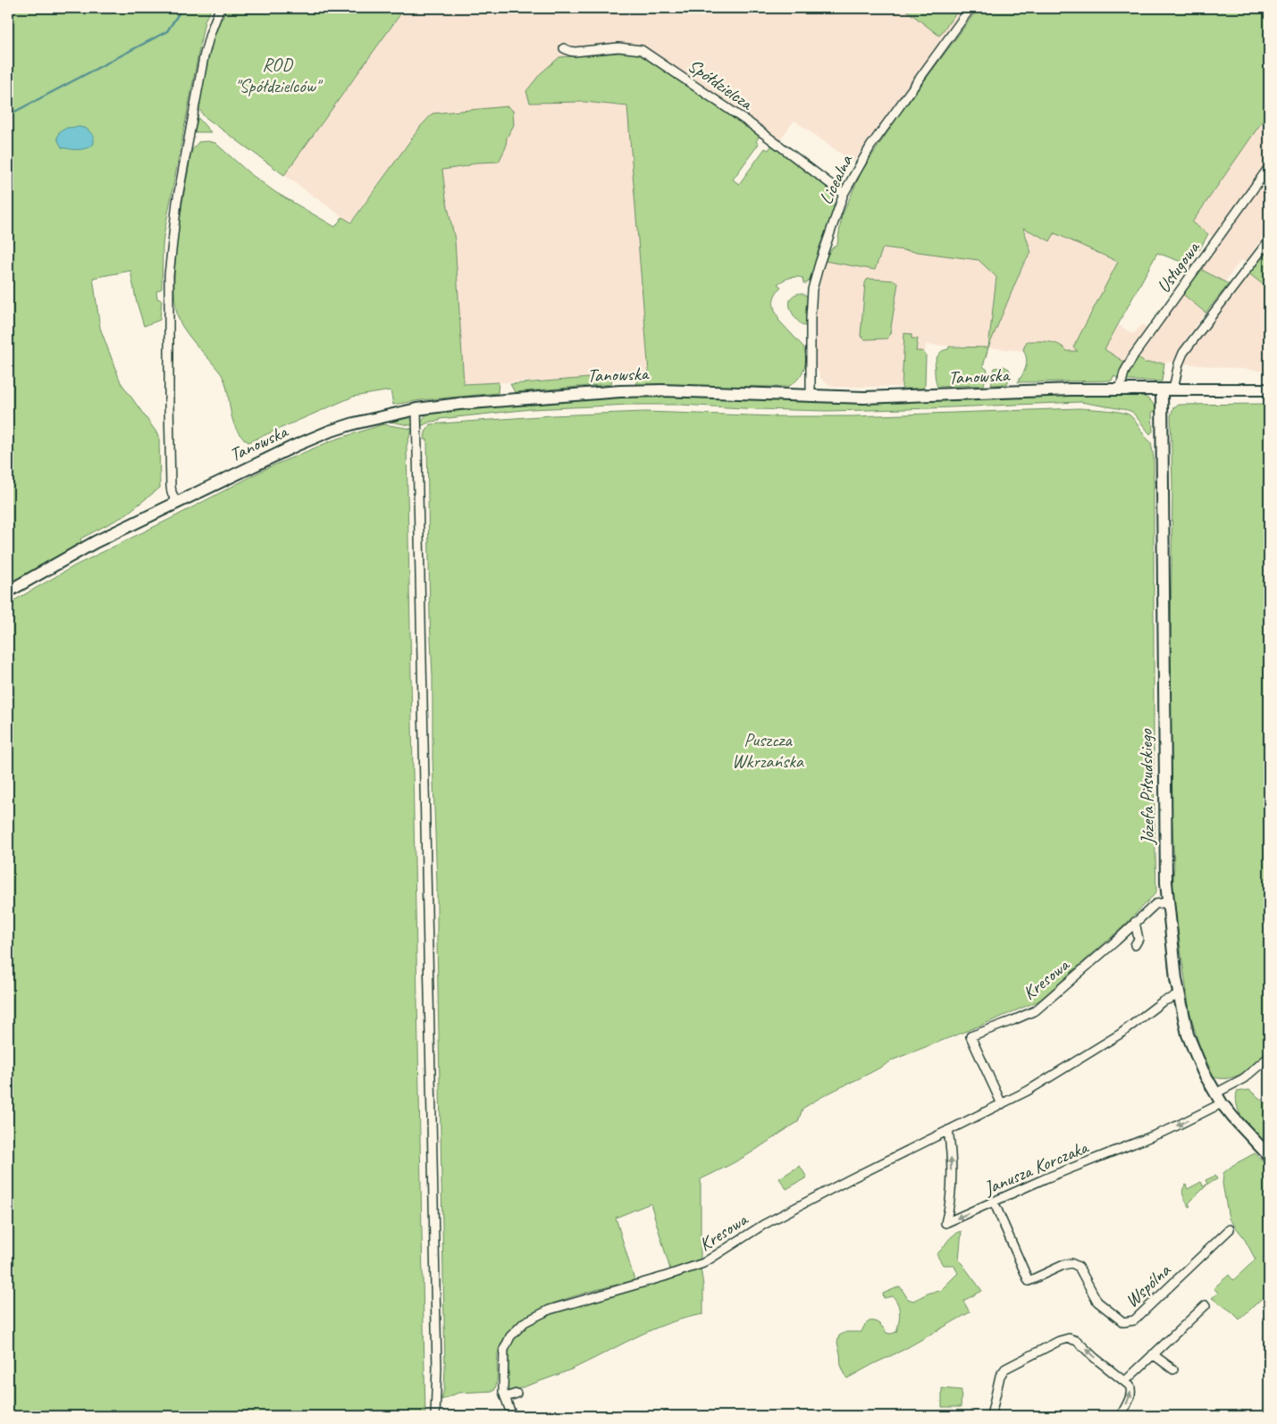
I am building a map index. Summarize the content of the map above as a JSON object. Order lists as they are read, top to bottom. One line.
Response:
{"streets":{"main road":["Tanowska","Józefa Piłsudskiego"],"street":["Spółdzielcza","Licealna","Usługowa","Kresowa","Janusza Korczaka","Wspólna"]},"crossings":[["Spółdzielcza","Licealna"],["Licealna","Tanowska"],["Usługowa","Tanowska"],["Tanowska","Józefa Piłsudskiego"],["Józefa Piłsudskiego","Kresowa"],["Józefa Piłsudskiego","Janusza Korczaka"],["Kresowa","Janusza Korczaka"],["Janusza Korczaka","Wspólna"]],"parks":["ROD \"Spółdzielców\"","Puszcza Wkrzańska"]}
